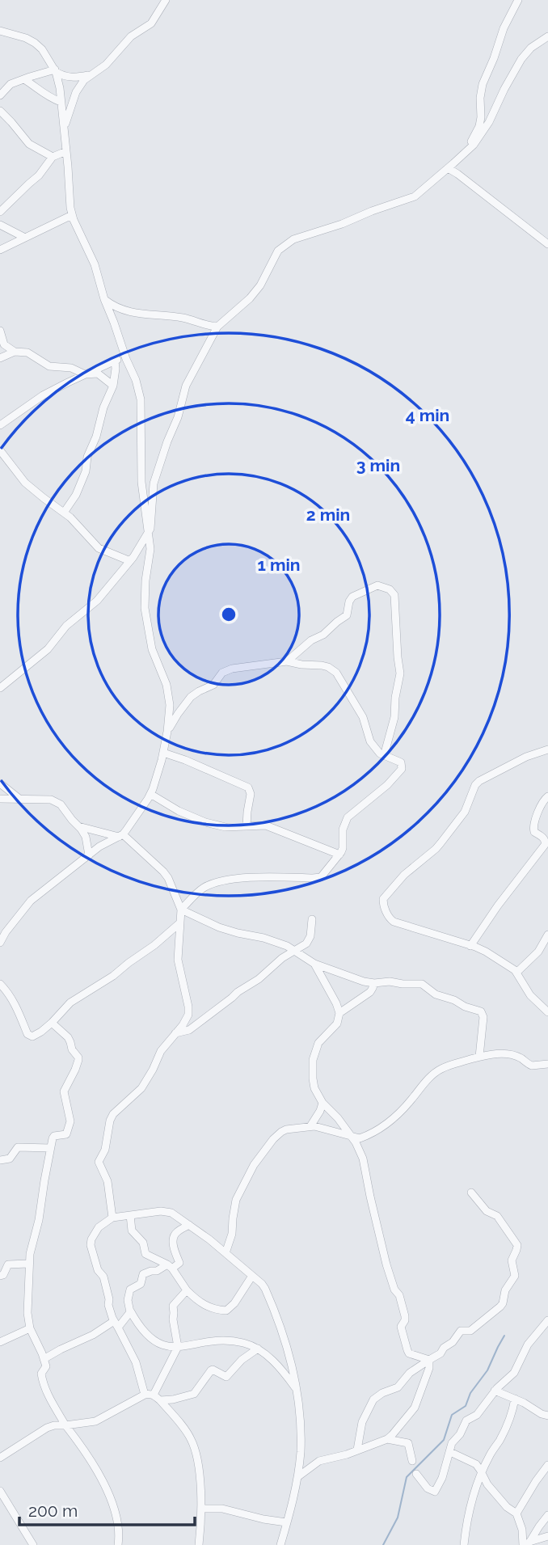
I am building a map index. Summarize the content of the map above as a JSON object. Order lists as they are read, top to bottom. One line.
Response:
{"scale_bar":"200 m","rings":["4 min","3 min","2 min","1 min"]}
